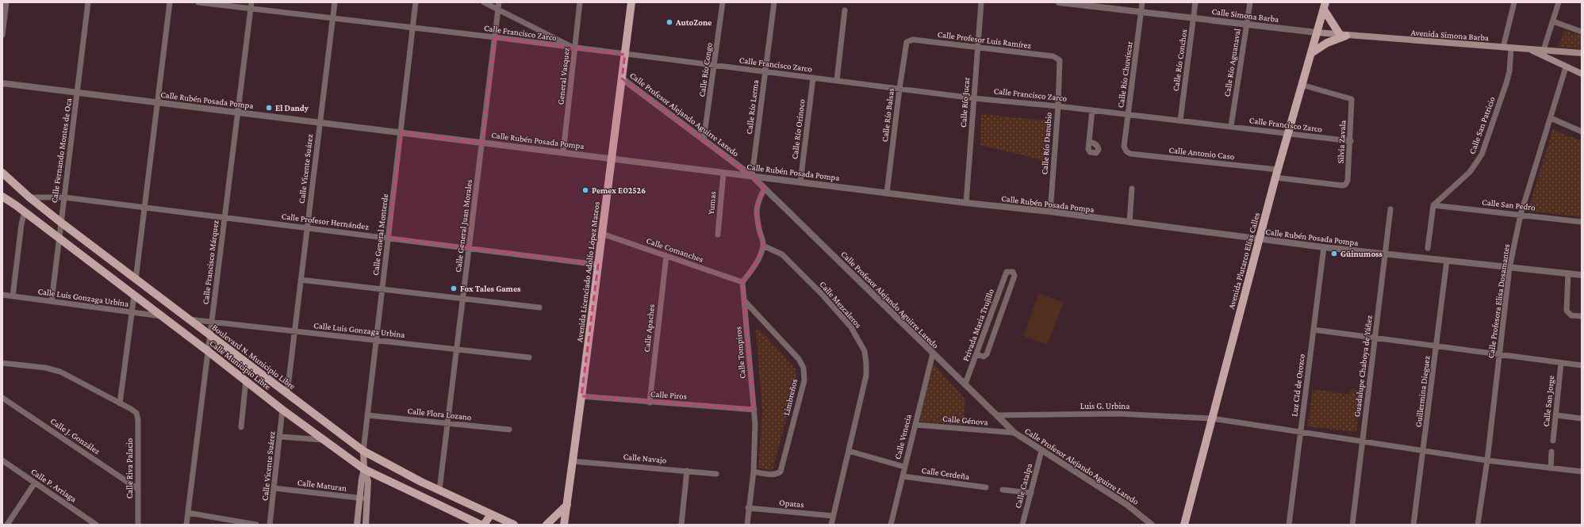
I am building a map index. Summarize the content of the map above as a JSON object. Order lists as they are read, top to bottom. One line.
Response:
{"streets":{"main road":["Avenida Simona Barba","Calle General Monterde","Avenida Plutarco Elías Calles","Avenida Licenciado Adolfo López Mateos","Boulevard N. Municipio Libre","Calle Municipio Libre"],"street":["Calle Simona Barba","Calle Francisco Zarco","Calle Profesor Luis Ramírez","Calle Río Conchos","Calle Río Aguanaval","Calle Río Congo","Calle Río Chuvíscar","General Vasquez","Calle Rubén Posada Pompa","Calle Río Jucar","Calle Río Lerma","Calle Profesor Alejando Aguirre Laredo","Calle Río Balsas","Calle San Patricio","Calle Río Orinoco","Silvia Zavala","Calle Río Danubio","Calle Fernando Montes de Oca","Calle Antonio Caso","Calle Vicente Suárez","Yumas","Calle San Pedro","Calle Profesor Hernández","Calle General Juan Morales","Calle Comanches","Calle Francisco Márquez","Calle Luis Gonzaga Urbina","Calle Profesora Elisa Dosamantes","Calle Mezcaleros","Privada Maria Trujillo","Calle Apaches","Calle Tompiros","Guadalupe Chaboya de Yáñez","Luz CId de Orozco","Guillermina Dieguez","Calle Piros","Limbreños","Calle San Jorge","Luis G. Urbina","Calle Flora Lozano","Calle Génova","Calle J. González","Calle Venecia","Calle Navajo","Calle Riva Palacio","Calle Cerdeña","Calle P. Arriaga","Calle Maturan","Calle Catalpa","Opatas"]},"crossings":[["Calle Simona Barba","Avenida Simona Barba"],["Calle Simona Barba","Calle Río Conchos"],["Calle Simona Barba","Calle Río Aguanaval"],["Calle Simona Barba","Calle Río Chuvíscar"],["Calle Simona Barba","Avenida Plutarco Elías Calles"],["Calle Francisco Zarco","Calle Río Conchos"],["Calle Francisco Zarco","Calle Río Aguanaval"],["Calle Francisco Zarco","Calle Río Congo"],["Calle Francisco Zarco","Calle Río Chuvíscar"],["Calle Francisco Zarco","General Vasquez"],["Calle Francisco Zarco","Calle Río Jucar"],["Calle Francisco Zarco","Calle Río Lerma"],["Calle Francisco Zarco","Calle Río Balsas"],["Calle Francisco Zarco","Calle Río Orinoco"],["Calle Francisco Zarco","Silvia Zavala"],["Calle Francisco Zarco","Calle Río Danubio"],["Calle Francisco Zarco","Calle Vicente Suárez"],["Calle Francisco Zarco","Calle General Juan Morales"],["Calle Francisco Zarco","Calle General Monterde"],["Calle Francisco Zarco","Avenida Plutarco Elías Calles"],["Calle Francisco Zarco","Calle Francisco Márquez"],["Calle Francisco Zarco","Avenida Licenciado Adolfo López Mateos"],["Avenida Simona Barba","Calle San Patricio"],["Avenida Simona Barba","Avenida Plutarco Elías Calles"],["Calle Profesor Luis Ramírez","Calle Río Jucar"],["Calle Profesor Luis Ramírez","Calle Río Balsas"],["Calle Profesor Luis Ramírez","Calle Río Danubio"],["Calle Río Congo","Calle Profesor Alejando Aguirre Laredo"],["Calle Río Chuvíscar","Calle Antonio Caso"],["General Vasquez","Calle Rubén Posada Pompa"],["Calle Rubén Posada Pompa","Calle Río Jucar"],["Calle Rubén Posada Pompa","Calle Río Lerma"],["Calle Rubén Posada Pompa","Calle Profesor Alejando Aguirre Laredo"],["Calle Rubén Posada Pompa","Calle Río Balsas"],["Calle Rubén Posada Pompa","Calle Río Orinoco"],["Calle Rubén Posada Pompa","Calle Río Danubio"],["Calle Rubén Posada Pompa","Calle Fernando Montes de Oca"],["Calle Rubén Posada Pompa","Calle Vicente Suárez"],["Calle Rubén Posada Pompa","Yumas"],["Calle Rubén Posada Pompa","Calle General Juan Morales"],["Calle Rubén Posada Pompa","Calle General Monterde"],["Calle Rubén Posada Pompa","Avenida Plutarco Elías Calles"],["Calle Rubén Posada Pompa","Calle Francisco Márquez"],["Calle Rubén Posada Pompa","Avenida Licenciado Adolfo López Mateos"],["Calle Rubén Posada Pompa","Calle Profesora Elisa Dosamantes"],["Calle Rubén Posada Pompa","Guadalupe Chaboya de Yáñez"],["Calle Rubén Posada Pompa","Luz CId de Orozco"],["Calle Rubén Posada Pompa","Guillermina Dieguez"],["Calle Río Lerma","Calle Profesor Alejando Aguirre Laredo"],["Calle Profesor Alejando Aguirre Laredo","Avenida Licenciado Adolfo López Mateos"],["Calle Profesor Alejando Aguirre Laredo","Privada Maria Trujillo"],["Calle Profesor Alejando Aguirre Laredo","Luis G. Urbina"],["Calle Profesor Alejando Aguirre Laredo","Calle Génova"],["Calle Profesor Alejando Aguirre Laredo","Calle Venecia"],["Calle Profesor Alejando Aguirre Laredo","Calle Catalpa"],["Calle San Patricio","Calle San Pedro"],["Silvia Zavala","Calle Antonio Caso"],["Silvia Zavala","Avenida Plutarco Elías Calles"],["Calle Fernando Montes de Oca","Calle Profesor Hernández"],["Calle Fernando Montes de Oca","Calle Luis Gonzaga Urbina"],["Calle Fernando Montes de Oca","Boulevard N. Municipio Libre"],["Calle Fernando Montes de Oca","Calle Municipio Libre"],["Calle Antonio Caso","Avenida Plutarco Elías Calles"],["Calle Vicente Suárez","Calle Profesor Hernández"],["Calle Vicente Suárez","Calle Luis Gonzaga Urbina"],["Calle Vicente Suárez","Boulevard N. Municipio Libre"],["Calle Vicente Suárez","Calle Municipio Libre"],["Calle Vicente Suárez","Calle Maturan"],["Calle San Pedro","Calle Profesora Elisa Dosamantes"],["Calle Profesor Hernández","Calle General Juan Morales"],["Calle Profesor Hernández","Calle General Monterde"],["Calle Profesor Hernández","Calle Francisco Márquez"],["Calle Profesor Hernández","Avenida Licenciado Adolfo López Mateos"],["Calle Profesor Hernández","Boulevard N. Municipio Libre"],["Calle General Juan Morales","Calle Luis Gonzaga Urbina"],["Calle General Juan Morales","Boulevard N. Municipio Libre"],["Calle General Juan Morales","Calle Flora Lozano"],["Calle General Monterde","Calle Luis Gonzaga Urbina"],["Calle General Monterde","Boulevard N. Municipio Libre"],["Calle General Monterde","Calle Municipio Libre"],["Calle General Monterde","Calle Flora Lozano"],["Calle General Monterde","Calle Maturan"],["Calle Comanches","Avenida Licenciado Adolfo López Mateos"],["Calle Comanches","Calle Apaches"],["Calle Comanches","Calle Tompiros"],["Avenida Plutarco Elías Calles","Luis G. Urbina"],["Calle Francisco Márquez","Calle Luis Gonzaga Urbina"],["Calle Francisco Márquez","Boulevard N. Municipio Libre"],["Calle Francisco Márquez","Calle Municipio Libre"],["Avenida Licenciado Adolfo López Mateos","Calle Piros"],["Avenida Licenciado Adolfo López Mateos","Calle Navajo"],["Calle Luis Gonzaga Urbina","Boulevard N. Municipio Libre"],["Calle Luis Gonzaga Urbina","Calle Municipio Libre"],["Calle Profesora Elisa Dosamantes","Luis G. Urbina"],["Calle Mezcaleros","Opatas"],["Calle Apaches","Calle Piros"],["Calle Tompiros","Calle Piros"],["Calle Tompiros","Limbreños"],["Calle Tompiros","Opatas"],["Guadalupe Chaboya de Yáñez","Luis G. Urbina"],["Luz CId de Orozco","Luis G. Urbina"],["Guillermina Dieguez","Luis G. Urbina"],["Calle Génova","Calle Venecia"],["Calle J. González","Calle Riva Palacio"],["Calle Venecia","Calle Cerdeña"]],"places":["AutoZone","El Dandy","Pemex E02526","Güinumoss","Fox Tales Games"]}
